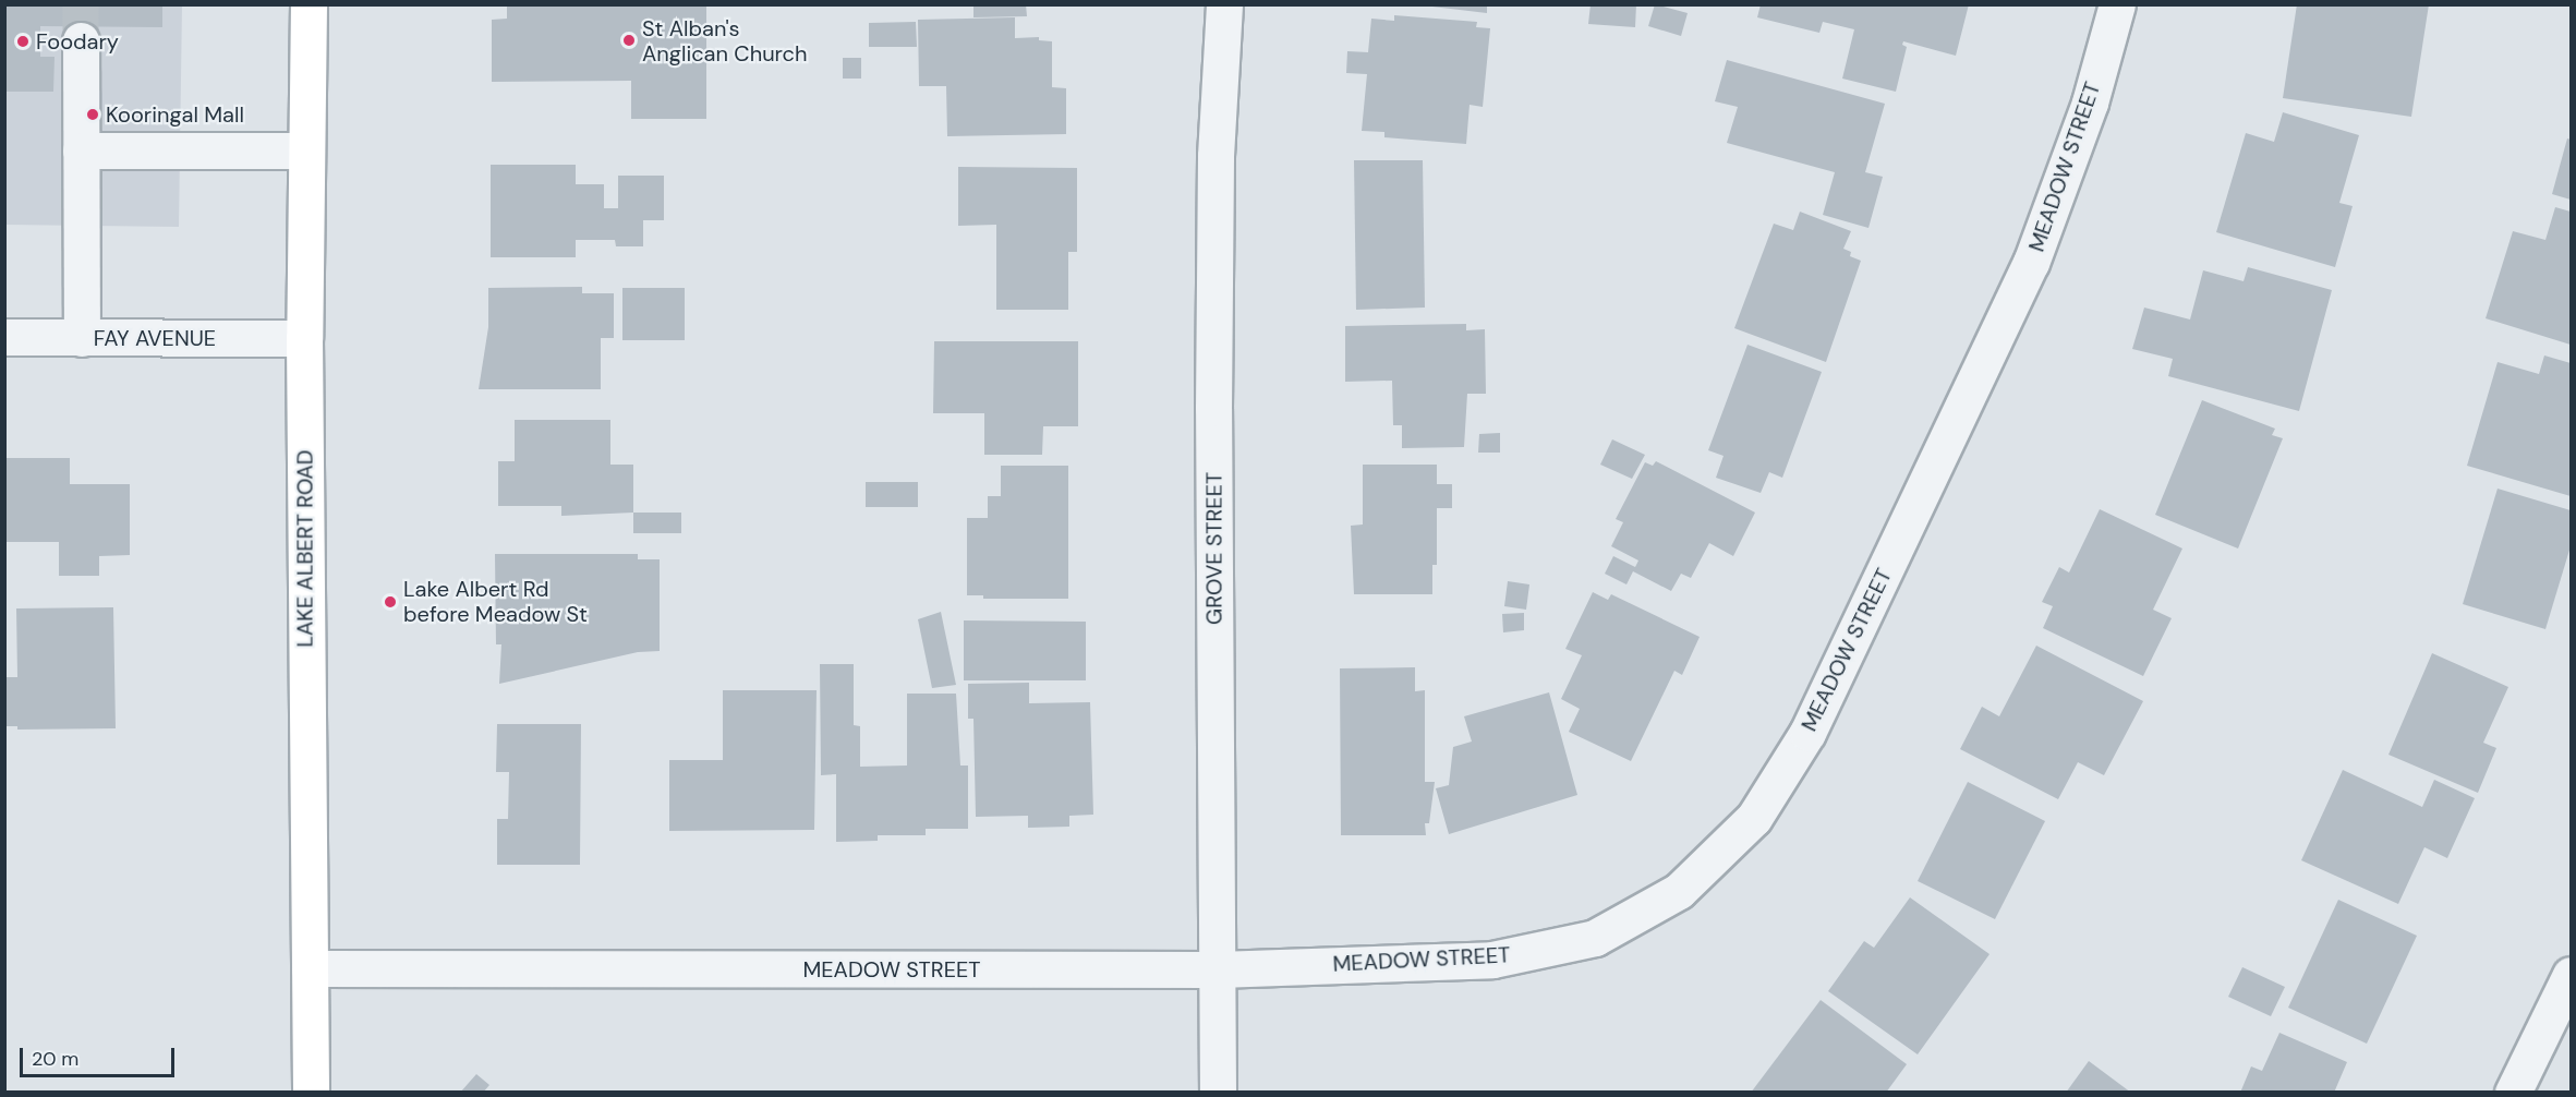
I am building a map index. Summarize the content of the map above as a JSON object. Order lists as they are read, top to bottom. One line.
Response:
{"streets":{"main road":["LAKE ALBERT ROAD"],"street":["MEADOW STREET","FAY AVENUE","GROVE STREET"]},"crossings":[["MEADOW STREET","LAKE ALBERT ROAD"],["MEADOW STREET","GROVE STREET"],["FAY AVENUE","LAKE ALBERT ROAD"]],"places":["St Alban's Anglican Church","Foodary","Kooringal Mall","Lake Albert Rd before Meadow St"],"scale_bar":"20 m"}
